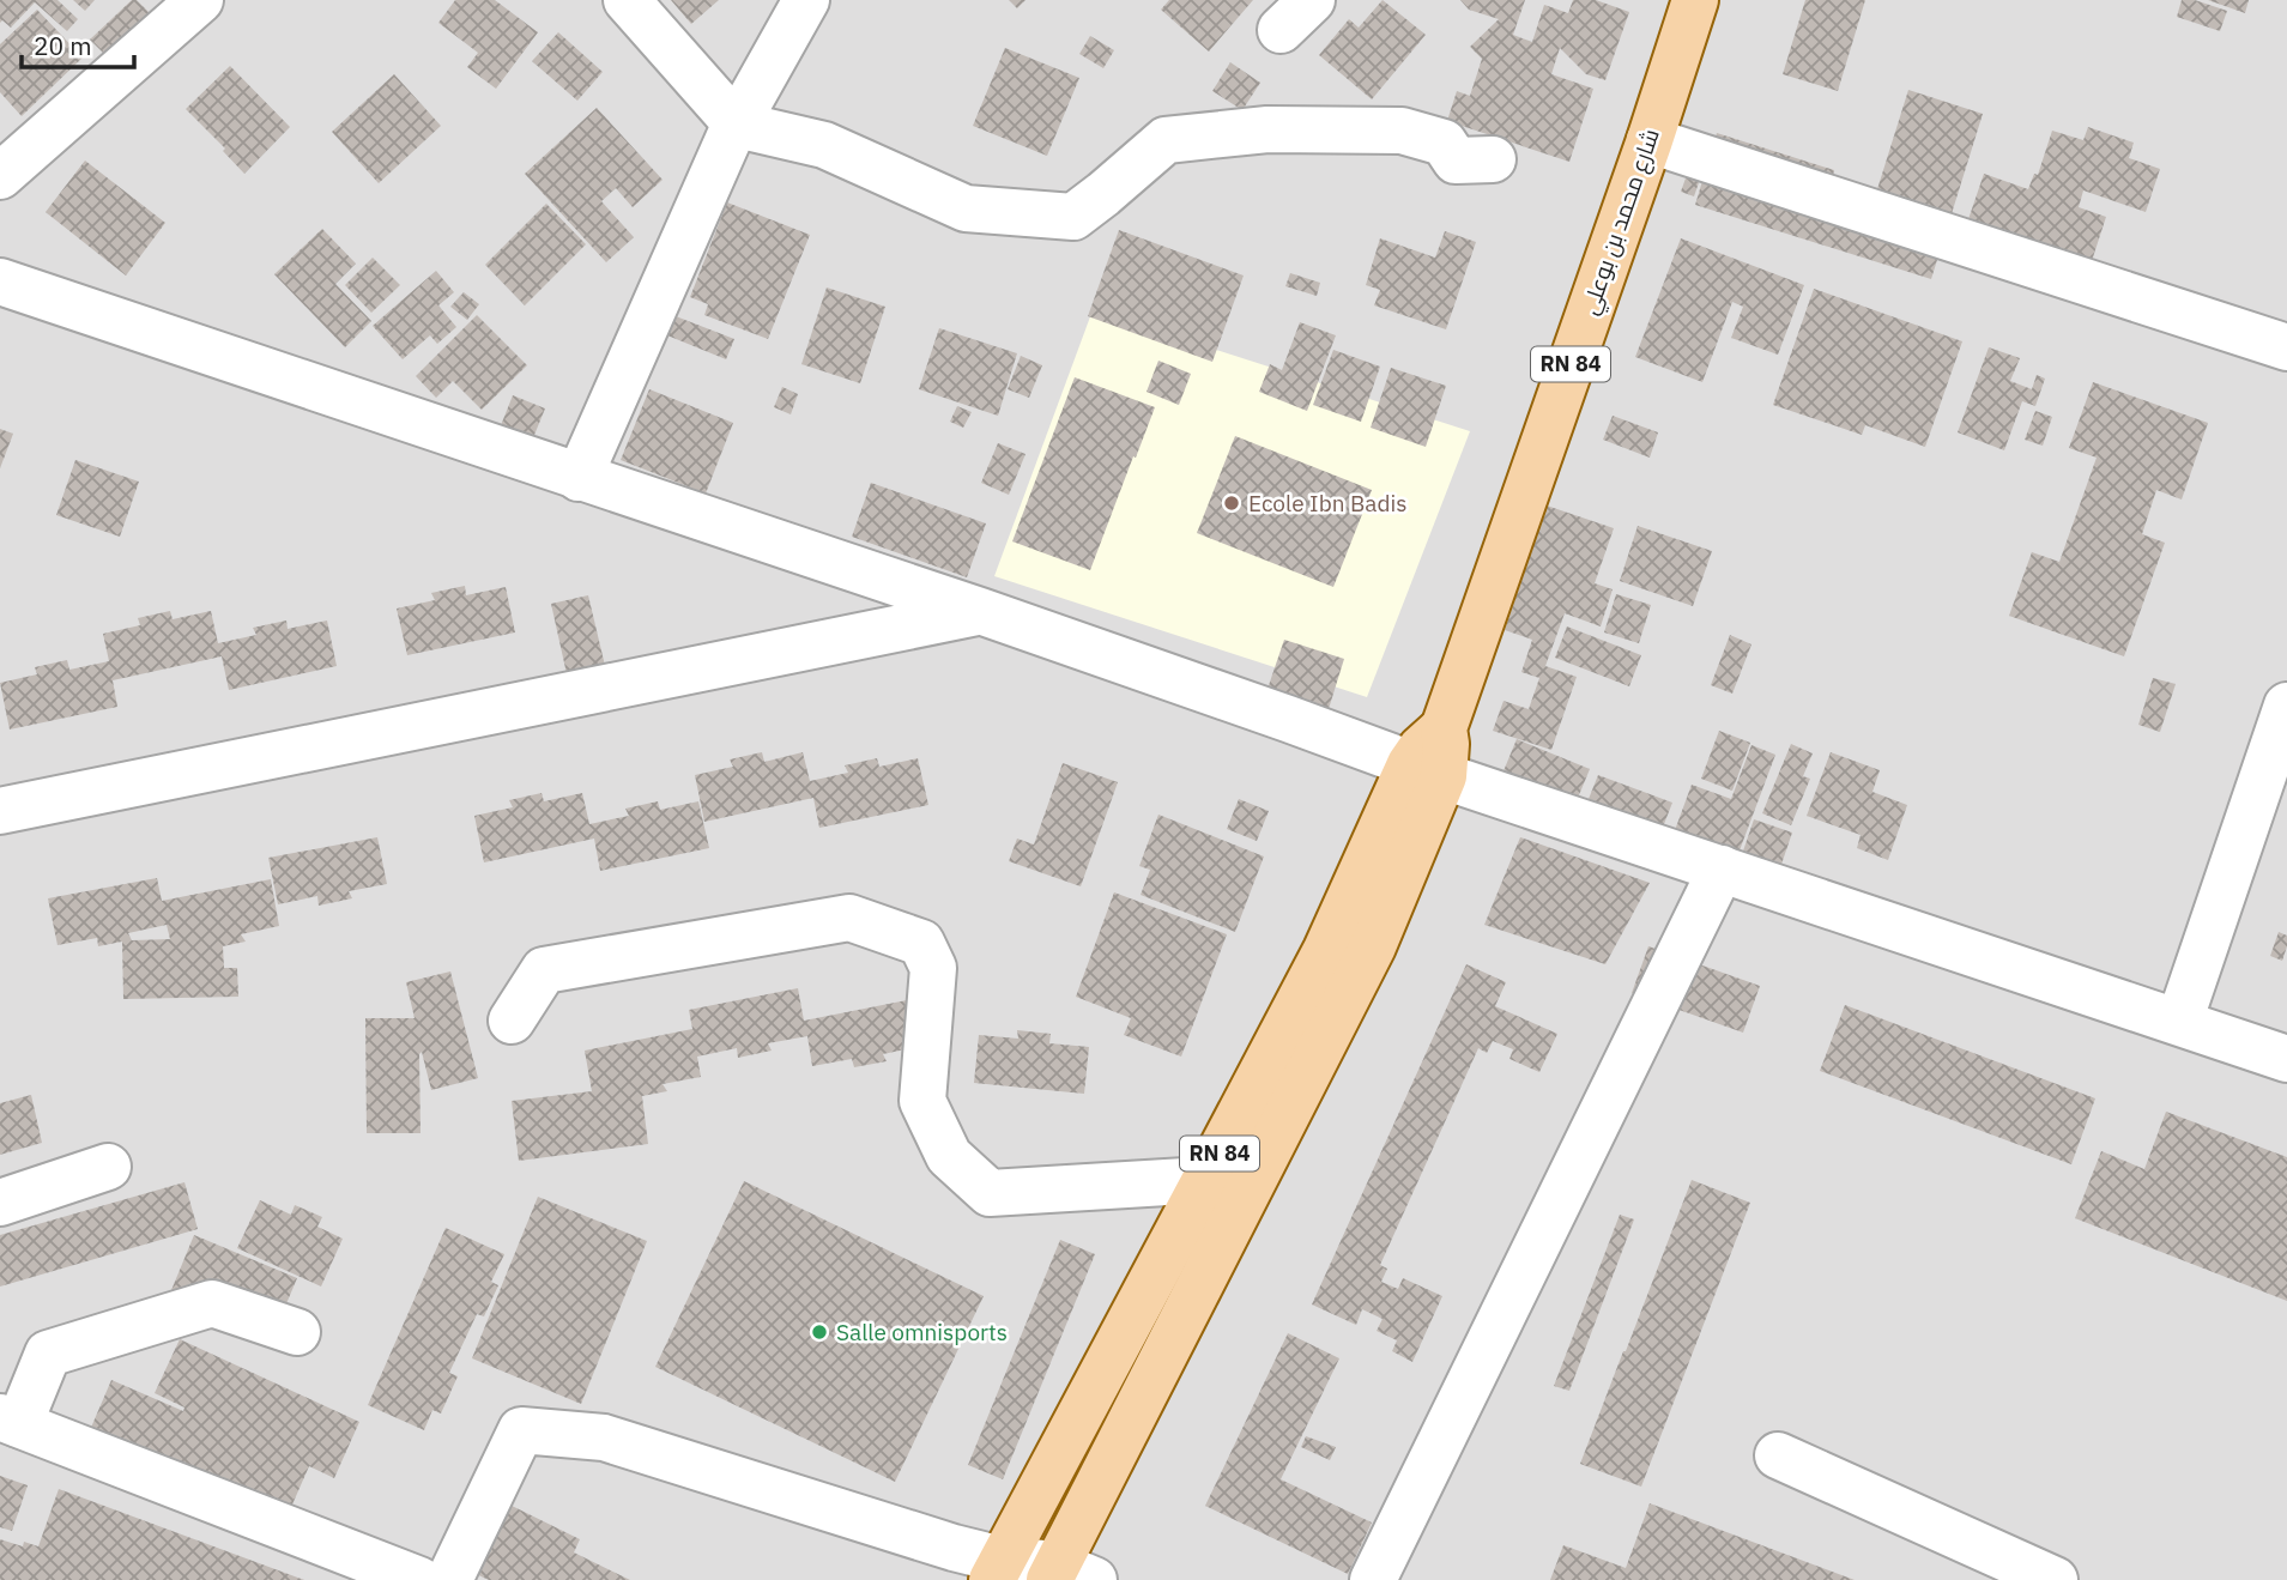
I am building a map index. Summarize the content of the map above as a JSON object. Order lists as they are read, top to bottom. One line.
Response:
{"streets":{"main road":["شارع محمد بن بوعلي","RN 84"]},"crossings":[["شارع محمد بن بوعلي","RN 84"]],"places":["Ecole Ibn Badis","Salle omnisports"],"scale_bar":"20 m"}
